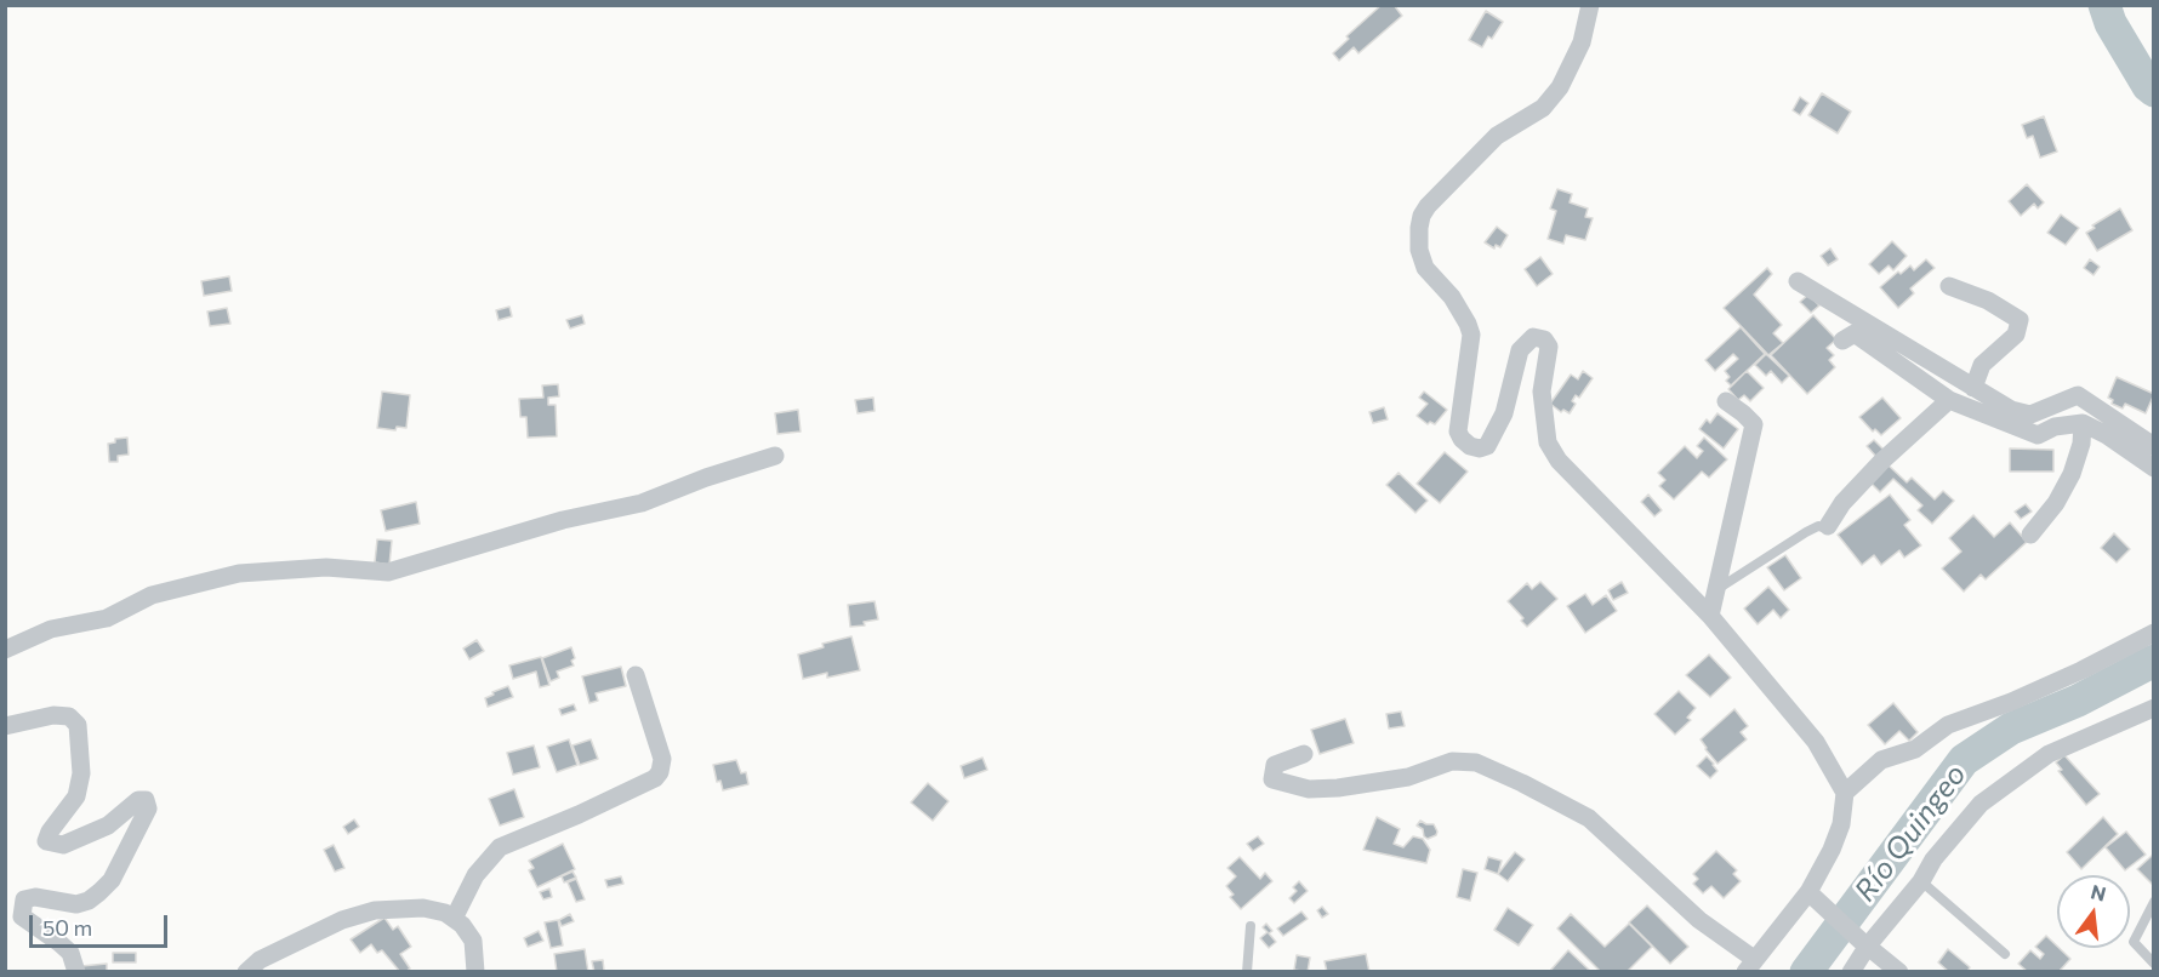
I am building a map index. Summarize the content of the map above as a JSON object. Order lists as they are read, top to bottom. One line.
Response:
{"water":["Río Quingeo"],"scale_bar":"50 m","north":"top"}
